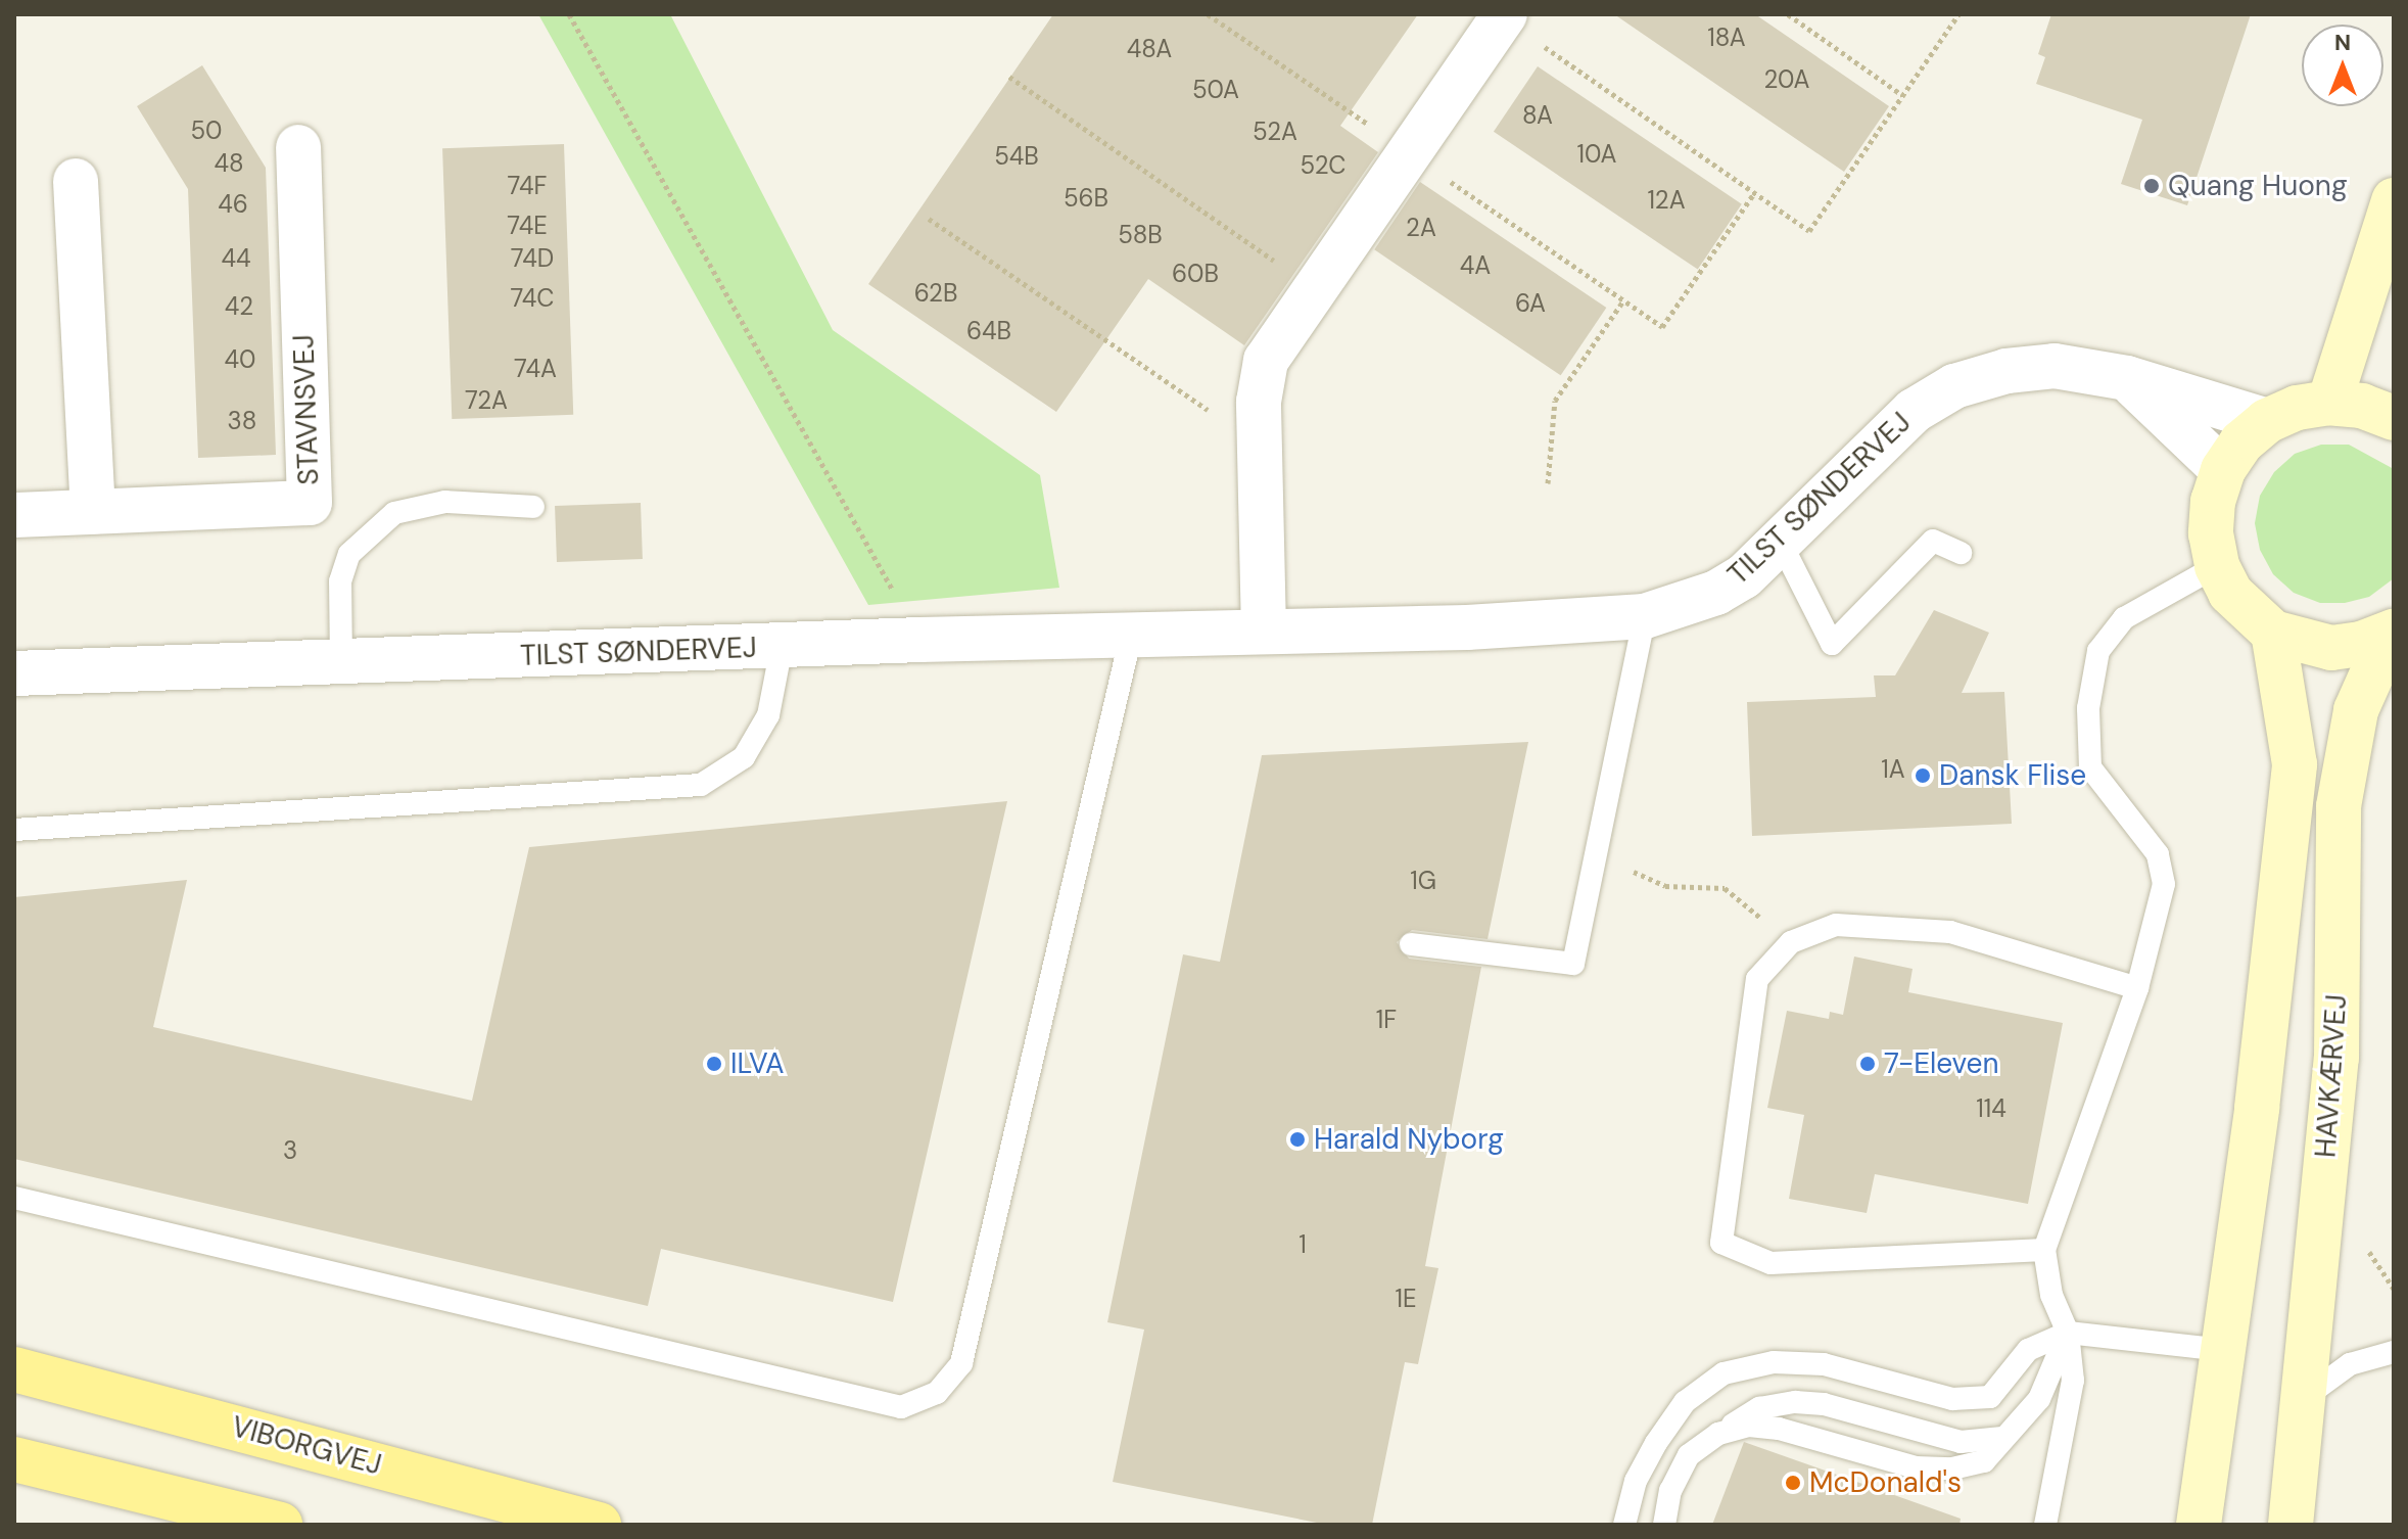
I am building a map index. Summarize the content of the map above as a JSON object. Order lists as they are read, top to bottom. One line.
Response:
{"streets":{"main road":["VIBORGVEJ"],"street":["STAVNSVEJ","TILST SØNDERVEJ","HAVKÆRVEJ"]},"places":["Quang Huong","Dansk Flise","ILVA","7-Eleven","Harald Nyborg","McDonald's"],"house_numbers":["18A","48A","20A","50A","8A","50","52A","10A","54B","48","52C","74F","56B","12A","46","74E","2A","58B","44","74D","4A","60B","62B","74C","6A","42","64B","40","74A","72A","38","1A","1G","1F","114","3","1","1E"],"north":"top"}
